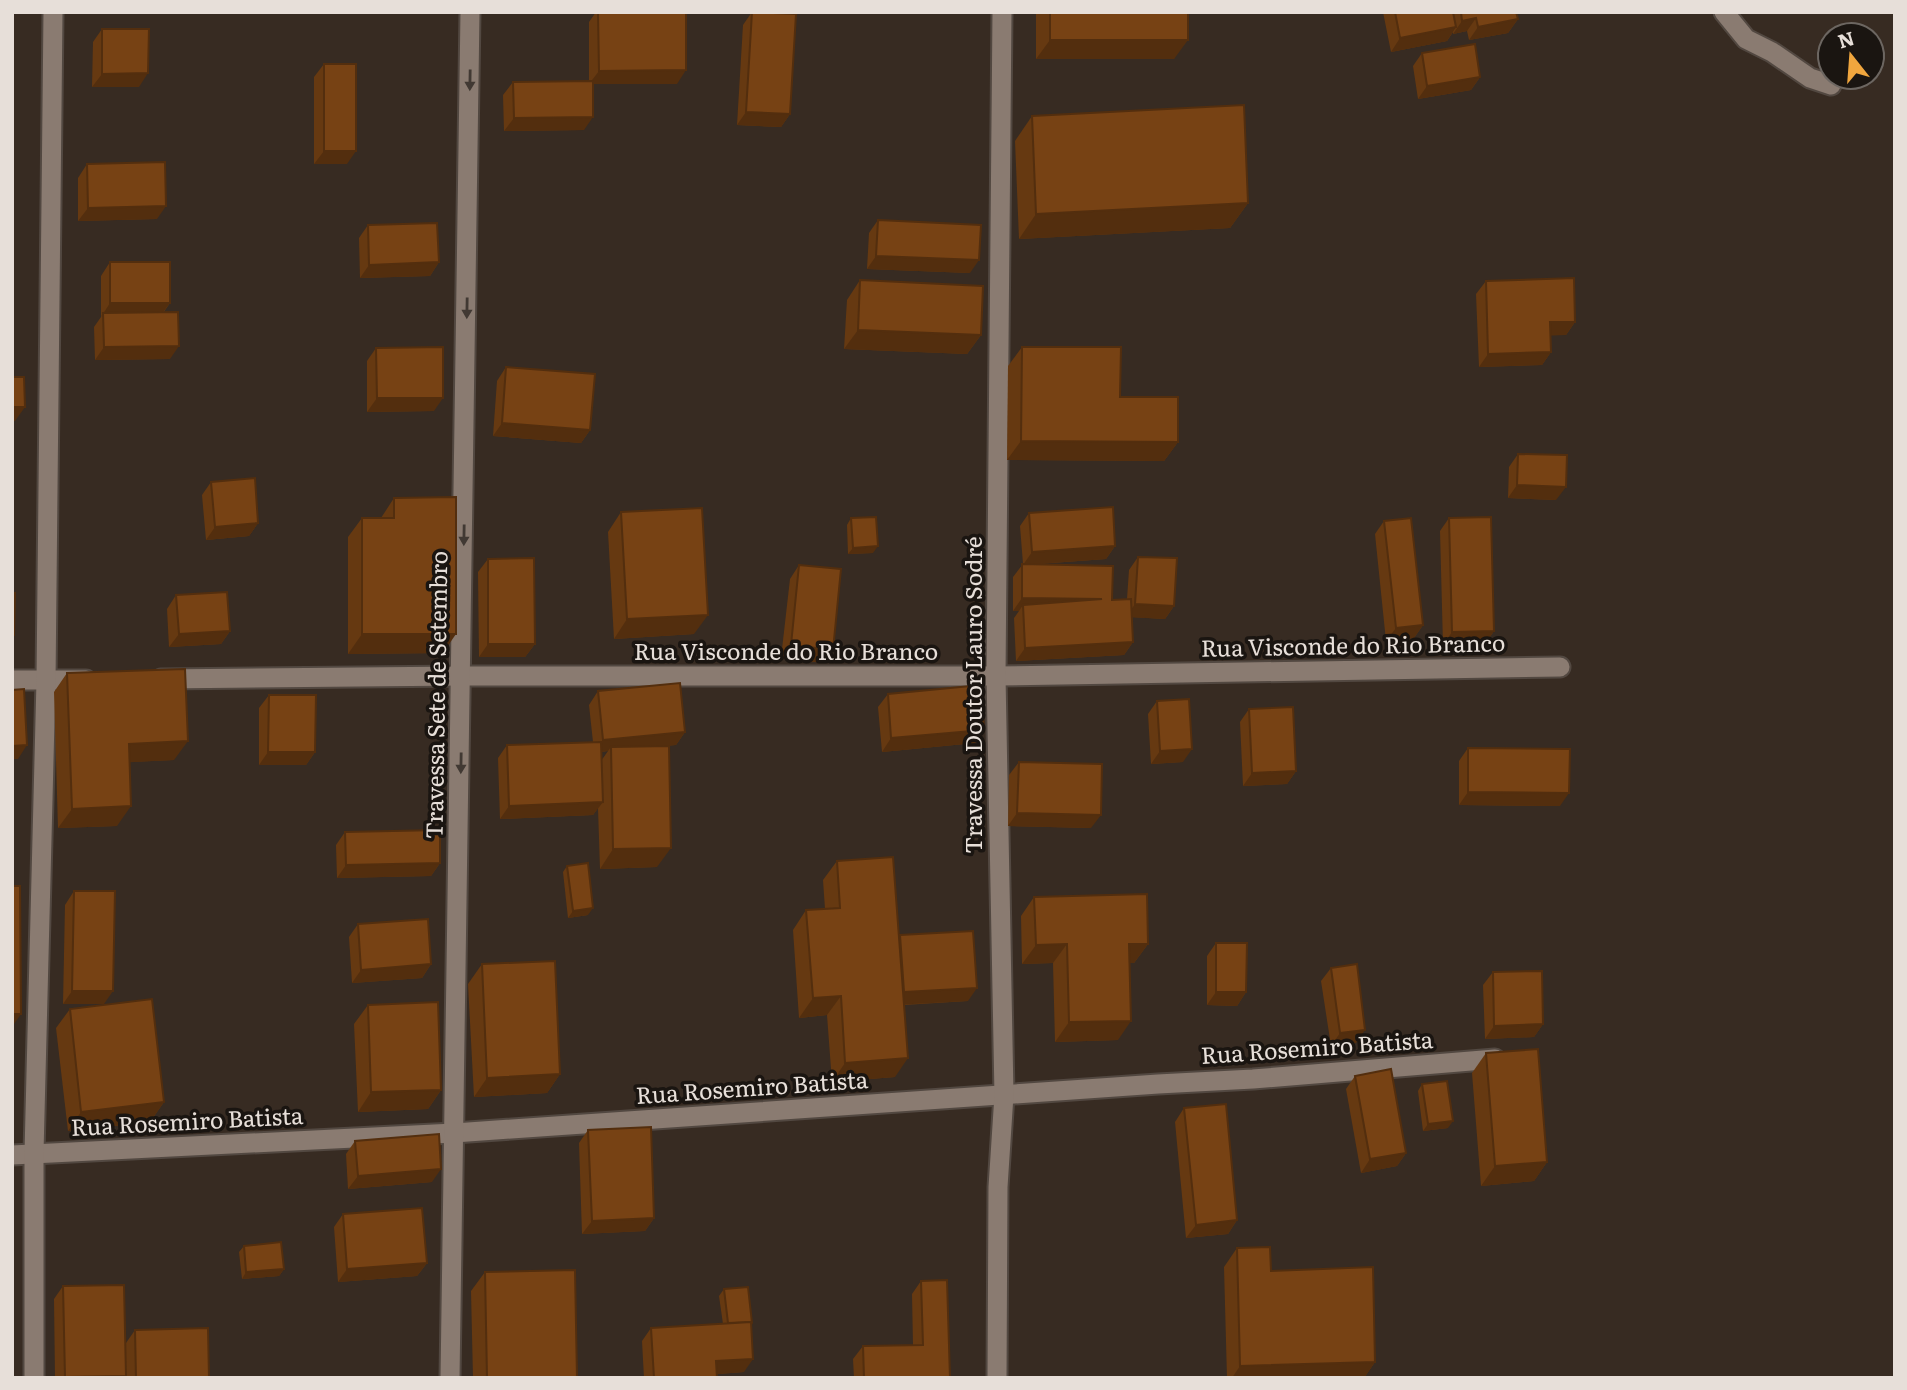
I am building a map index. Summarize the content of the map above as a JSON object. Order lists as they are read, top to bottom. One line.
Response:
{"streets":{"street":["Rua Visconde do Rio Branco","Travessa Sete de Setembro","Travessa Doutor Lauro Sodré","Rua Rosemiro Batista"]},"crossings":[["Rua Visconde do Rio Branco","Travessa Sete de Setembro"],["Rua Visconde do Rio Branco","Travessa Doutor Lauro Sodré"],["Travessa Sete de Setembro","Rua Rosemiro Batista"],["Travessa Doutor Lauro Sodré","Rua Rosemiro Batista"]],"one_way":["Travessa Sete de Setembro"],"north":"top"}
